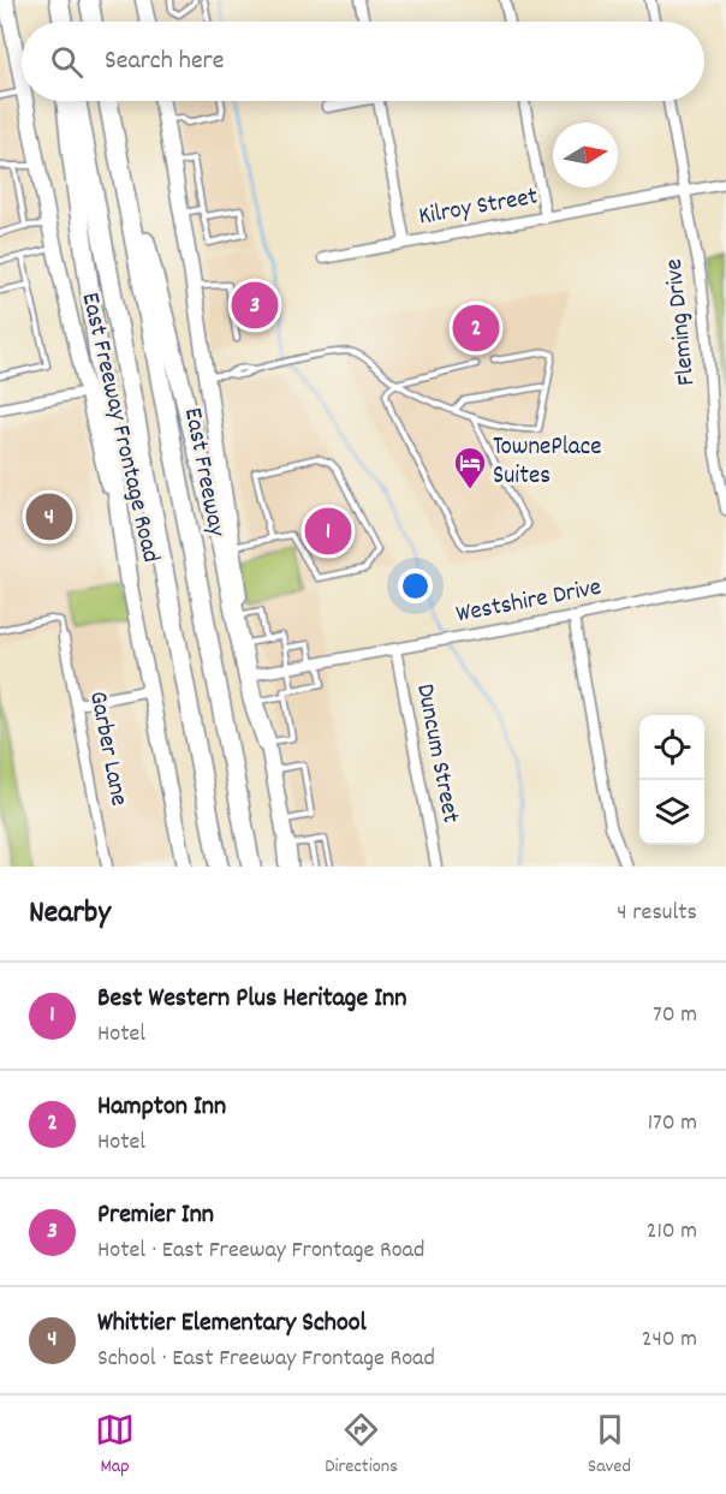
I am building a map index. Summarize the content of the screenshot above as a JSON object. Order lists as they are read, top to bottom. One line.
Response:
{"streets":{"highway":["East Freeway"],"main road":["East Freeway Frontage Road"],"street":["Kilroy Street","Fleming Drive","Westshire Drive","Garber Lane","Duncum Street"]},"crossings":[["Kilroy Street","Fleming Drive"],["Westshire Drive","Duncum Street"]],"places":{"hotel":["TownePlace Suites"]},"north":"right","page":{"search":"Search here","pins":["3","2","4","1"],"heading":["Nearby","4 results"],"list":[{"mark":"1","name":"Best Western Plus Heritage Inn","note":"Hotel","value":"70 m"},{"mark":"2","name":"Hampton Inn","note":"Hotel","value":"170 m"},{"mark":"3","name":"Premier Inn","note":"Hotel · East Freeway Frontage Road","value":"210 m"},{"mark":"4","name":"Whittier Elementary School","note":"School · East Freeway Frontage Road","value":"240 m"}],"nav":["Map","Directions","Saved"]}}
